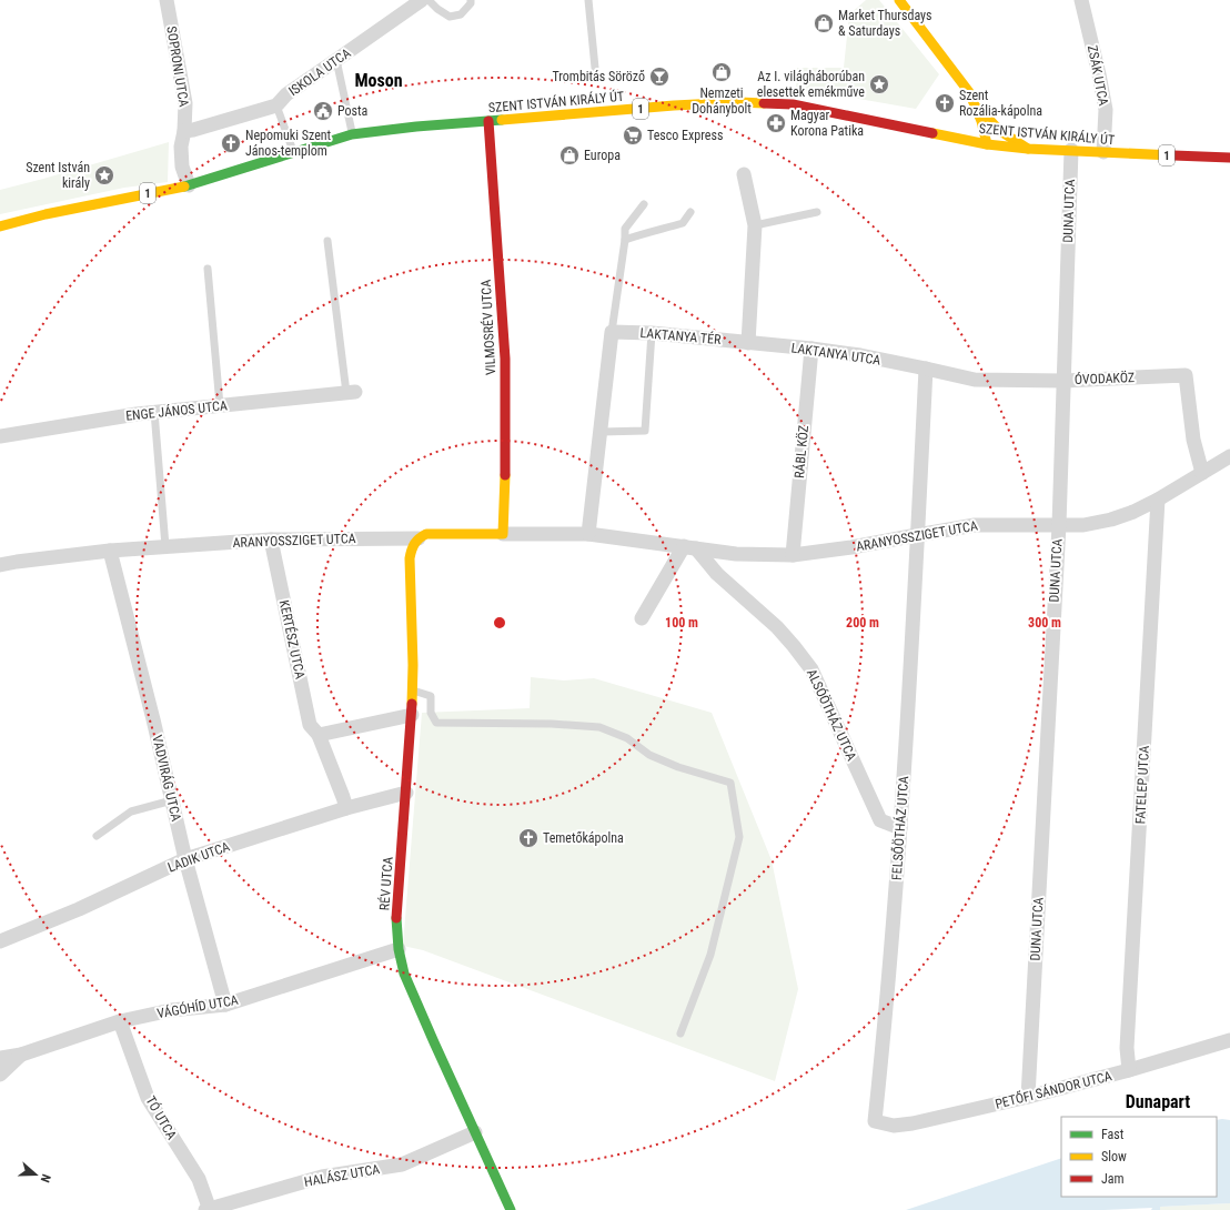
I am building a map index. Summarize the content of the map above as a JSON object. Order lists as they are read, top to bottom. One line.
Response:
{"streets":{"main road":["SZENT ISTVÁN KIRÁLY ÚT","1","VILMOSRÉV UTCA","ARANYOSSZIGET UTCA","RÉV UTCA"],"street":["SOPRONI UTCA","ISKOLA UTCA","ZSÁK UTCA","DUNA UTCA","LAKTANYA TÉR","LAKTANYA UTCA","ÓVODAKÖZ","ENGE JÁNOS UTCA","RÁBL KÖZ","KERTÉSZ UTCA","ALSÓÖTHÁZ UTCA","VADVIRÁG UTCA","FATELEP UTCA","FELSŐÖTHÁZ UTCA","LADIK UTCA","VÁGÓHÍD UTCA","PETŐFI SÁNDOR UTCA","TÓ UTCA","HALÁSZ UTCA"]},"crossings":[["SOPRONI UTCA","ISKOLA UTCA"],["SOPRONI UTCA","SZENT ISTVÁN KIRÁLY ÚT"],["ZSÁK UTCA","SZENT ISTVÁN KIRÁLY ÚT"],["SZENT ISTVÁN KIRÁLY ÚT","DUNA UTCA"],["SZENT ISTVÁN KIRÁLY ÚT","VILMOSRÉV UTCA"],["DUNA UTCA","ÓVODAKÖZ"],["DUNA UTCA","ARANYOSSZIGET UTCA"],["DUNA UTCA","PETŐFI SÁNDOR UTCA"],["VILMOSRÉV UTCA","ARANYOSSZIGET UTCA"],["LAKTANYA TÉR","LAKTANYA UTCA"],["LAKTANYA UTCA","ÓVODAKÖZ"],["LAKTANYA UTCA","RÁBL KÖZ"],["ÓVODAKÖZ","ARANYOSSZIGET UTCA"],["RÁBL KÖZ","ARANYOSSZIGET UTCA"],["ARANYOSSZIGET UTCA","KERTÉSZ UTCA"],["ARANYOSSZIGET UTCA","ALSÓÖTHÁZ UTCA"],["ARANYOSSZIGET UTCA","VADVIRÁG UTCA"],["ARANYOSSZIGET UTCA","FATELEP UTCA"],["ARANYOSSZIGET UTCA","FELSŐÖTHÁZ UTCA"],["ARANYOSSZIGET UTCA","RÉV UTCA"],["KERTÉSZ UTCA","LADIK UTCA"],["ALSÓÖTHÁZ UTCA","FELSŐÖTHÁZ UTCA"],["VADVIRÁG UTCA","LADIK UTCA"],["VADVIRÁG UTCA","VÁGÓHÍD UTCA"],["FATELEP UTCA","PETŐFI SÁNDOR UTCA"],["FELSŐÖTHÁZ UTCA","PETŐFI SÁNDOR UTCA"],["LADIK UTCA","RÉV UTCA"],["RÉV UTCA","VÁGÓHÍD UTCA"],["RÉV UTCA","HALÁSZ UTCA"],["VÁGÓHÍD UTCA","TÓ UTCA"],["TÓ UTCA","HALÁSZ UTCA"]],"districts":["Moson","Dunapart"],"places":{"shop":["Market Thursdays & Saturdays","Nemzeti Dohánybolt","Europa"],"bar":["Trombitás Söröző"],"place":["Az I. világháborúban elesettek emékműve","Szent István király"],"church":["Szent Rozália-kápolna","Nepomuki Szent János-templom","Temetőkápolna"],"public building":["Posta"],"pharmacy":["Magyar Korona Patika"],"supermarket":["Tesco Express"]},"legend":["Fast","Slow","Jam"],"north":"right","rings":["100 m","200 m","300 m"]}
